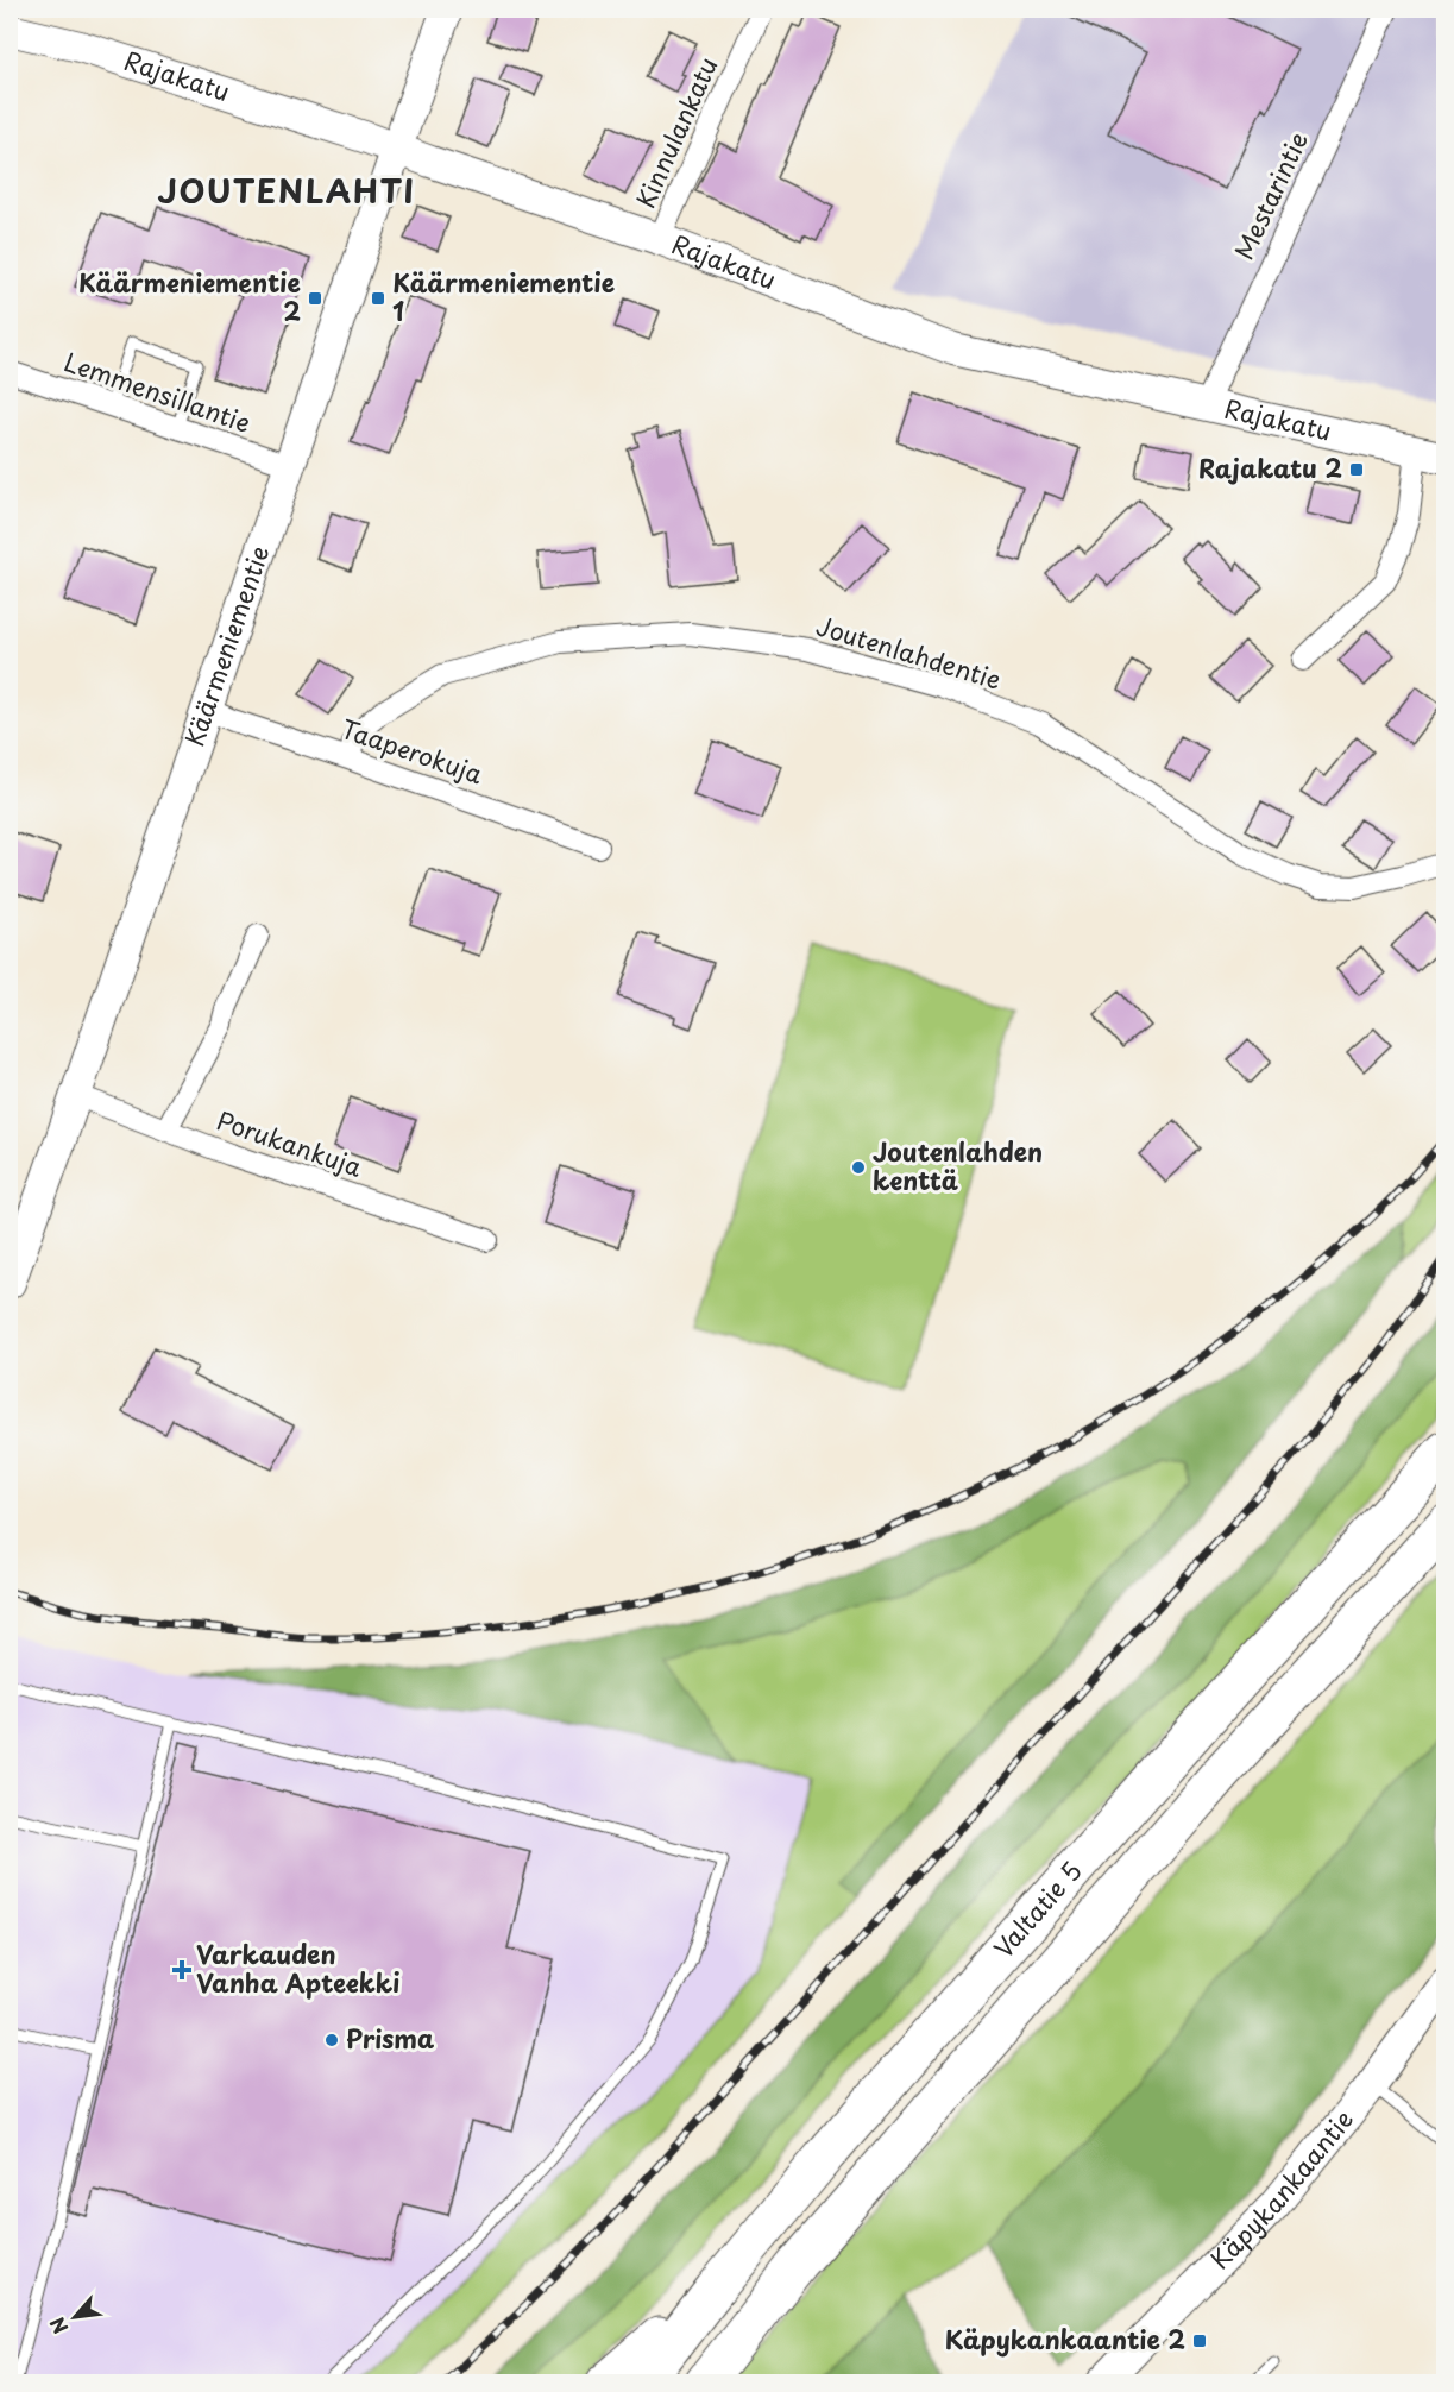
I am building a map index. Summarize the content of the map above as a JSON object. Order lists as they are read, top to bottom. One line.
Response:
{"streets":{"highway":["Valtatie 5"],"street":["Rajakatu","Kinnulankatu","Mestarintie","Lemmensillantie","Käärmeniementie","Joutenlahdentie","Taaperokuja","Porukankuja","Käpykankaantie"]},"crossings":[["Rajakatu","Kinnulankatu"],["Rajakatu","Mestarintie"],["Rajakatu","Käärmeniementie"],["Lemmensillantie","Käärmeniementie"],["Käärmeniementie","Taaperokuja"],["Käärmeniementie","Porukankuja"],["Joutenlahdentie","Taaperokuja"]],"districts":["JOUTENLAHTI"],"places":{"transit":["Käärmeniementie 2","Käärmeniementie 1","Rajakatu 2","Käpykankaantie 2"],"other":["Joutenlahden kenttä","Prisma"],"health":["Varkauden Vanha Apteekki"]},"north":"bottom left"}
